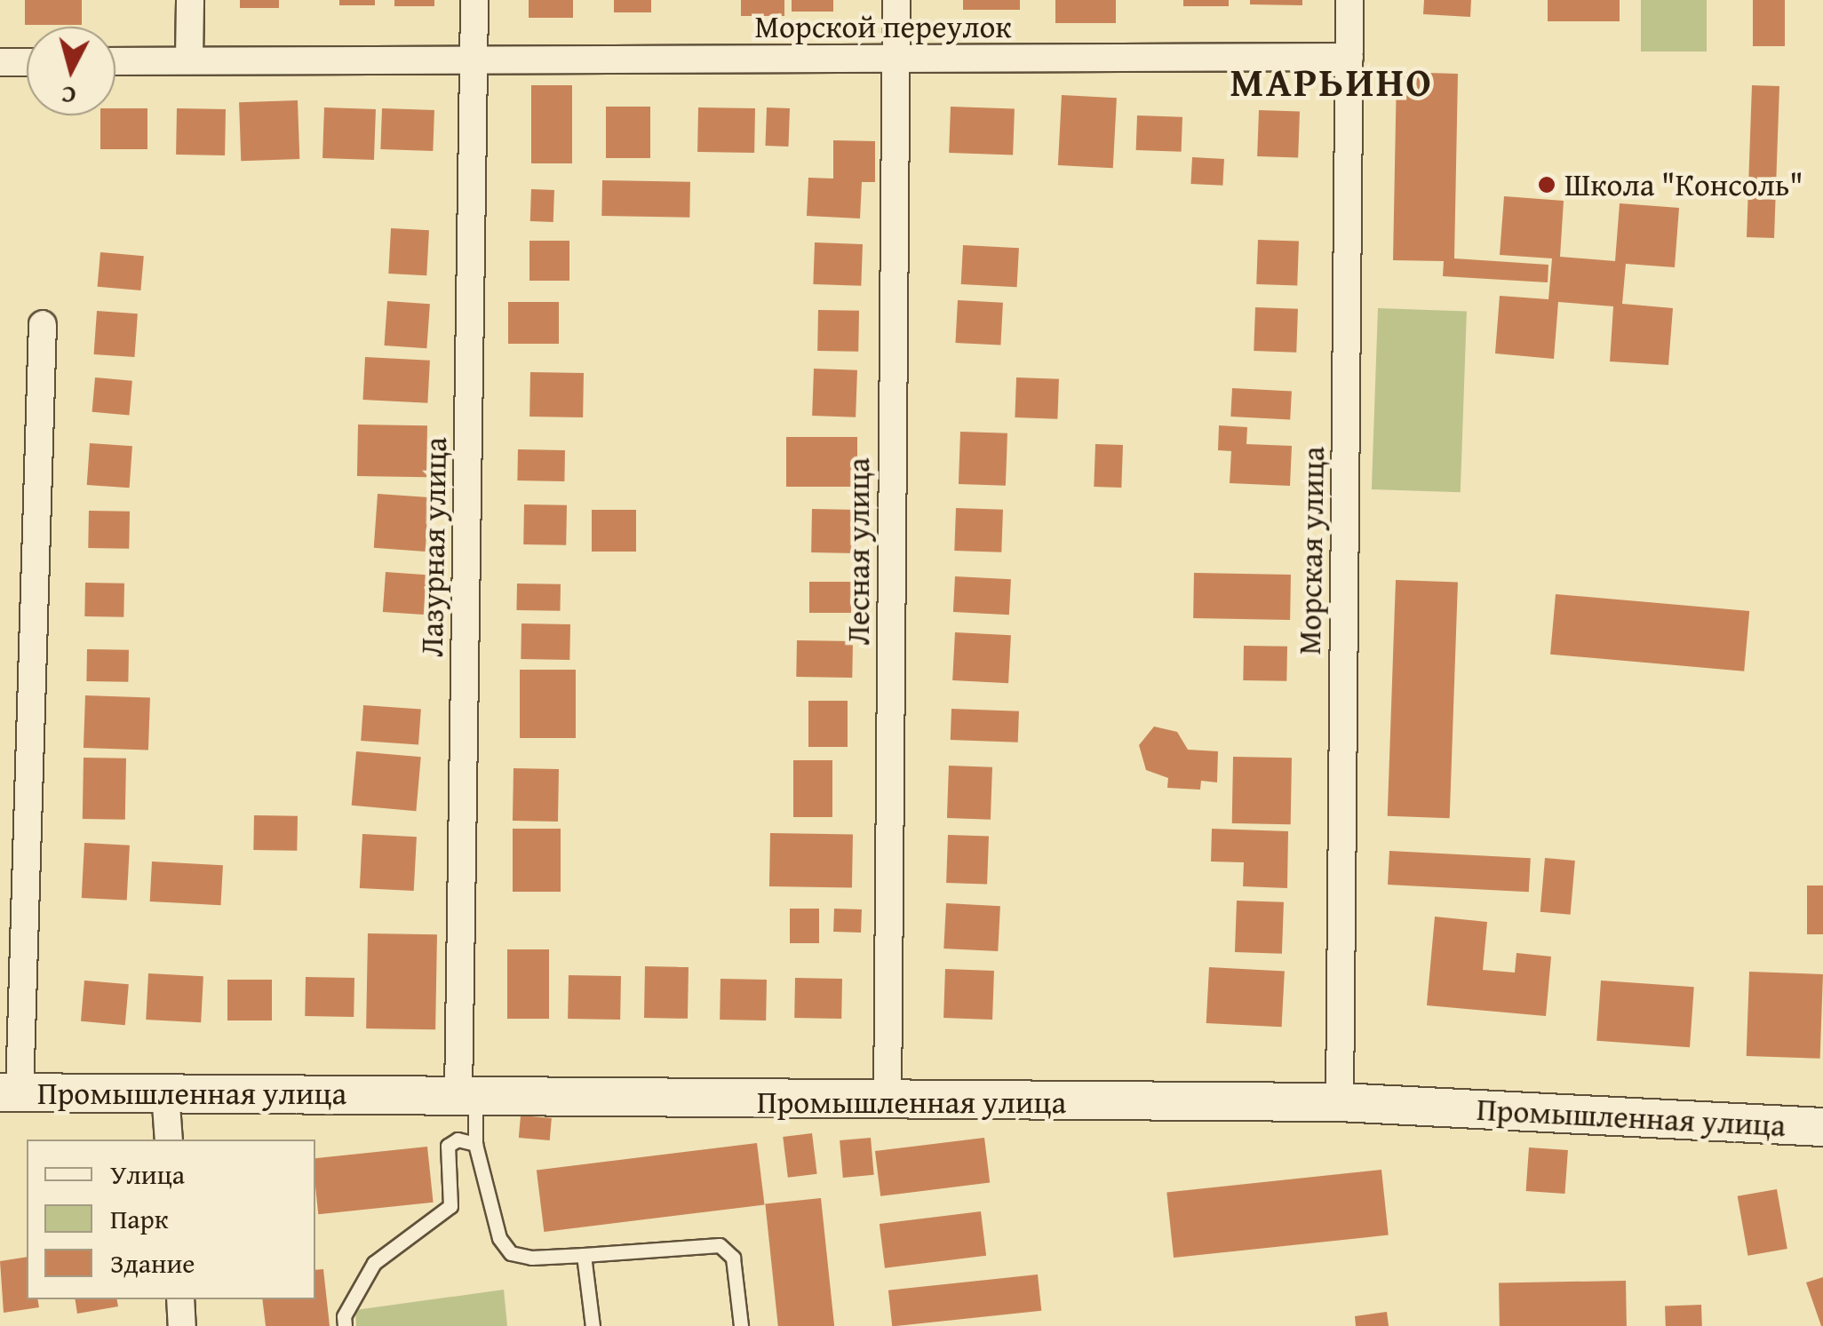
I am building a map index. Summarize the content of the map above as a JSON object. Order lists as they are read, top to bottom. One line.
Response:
{"streets":{"street":["Морской переулок","Лазурная улица","Морская улица","Лесная улица","Промышленная улица"]},"crossings":[["Морской переулок","Лазурная улица"],["Морской переулок","Морская улица"],["Морской переулок","Лесная улица"],["Лазурная улица","Промышленная улица"],["Морская улица","Промышленная улица"],["Лесная улица","Промышленная улица"]],"districts":["МАРЬИНО"],"places":["Школа \"Консоль\""],"legend":["Улица","Парк","Здание"],"north":"bottom"}
